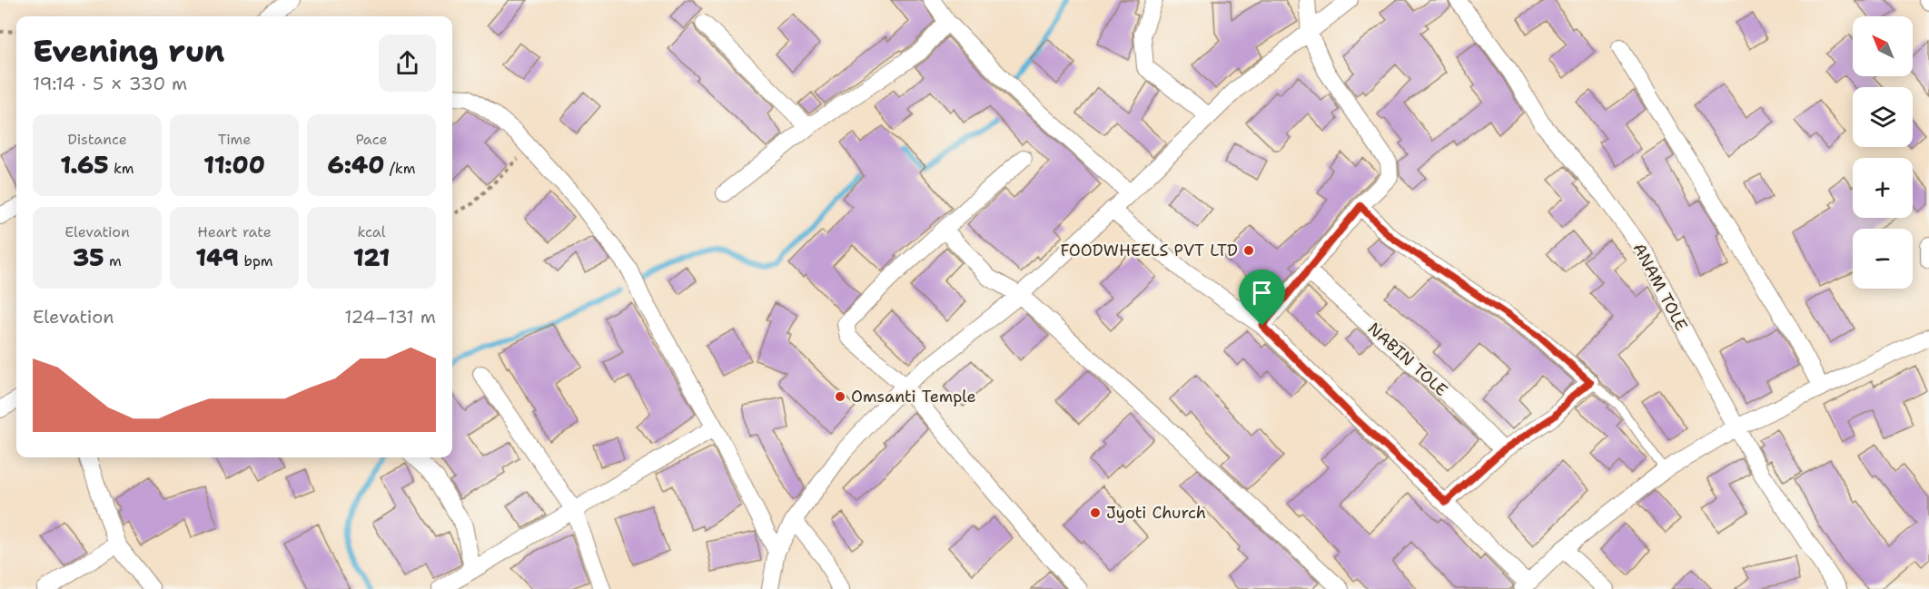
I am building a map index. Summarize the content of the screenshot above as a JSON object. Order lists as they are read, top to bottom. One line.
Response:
{"streets":{"street":["ANAM TOLE","NABIN TOLE"]},"places":["FOODWHEELS PVT LTD","Omsanti Temple","Jyoti Church"],"north":"top left","page":{"map_buttons":["+","−"],"heading":["Evening run","19:14 · 5 × 330 m"],"stats":[["Distance","1.65 km"],["Time","11:00"],["Pace","6:40 /km"],["Elevation","35 m"],["Heart rate","149 bpm"],["kcal","121"]],"chart":["Elevation","124–131 m"]}}
